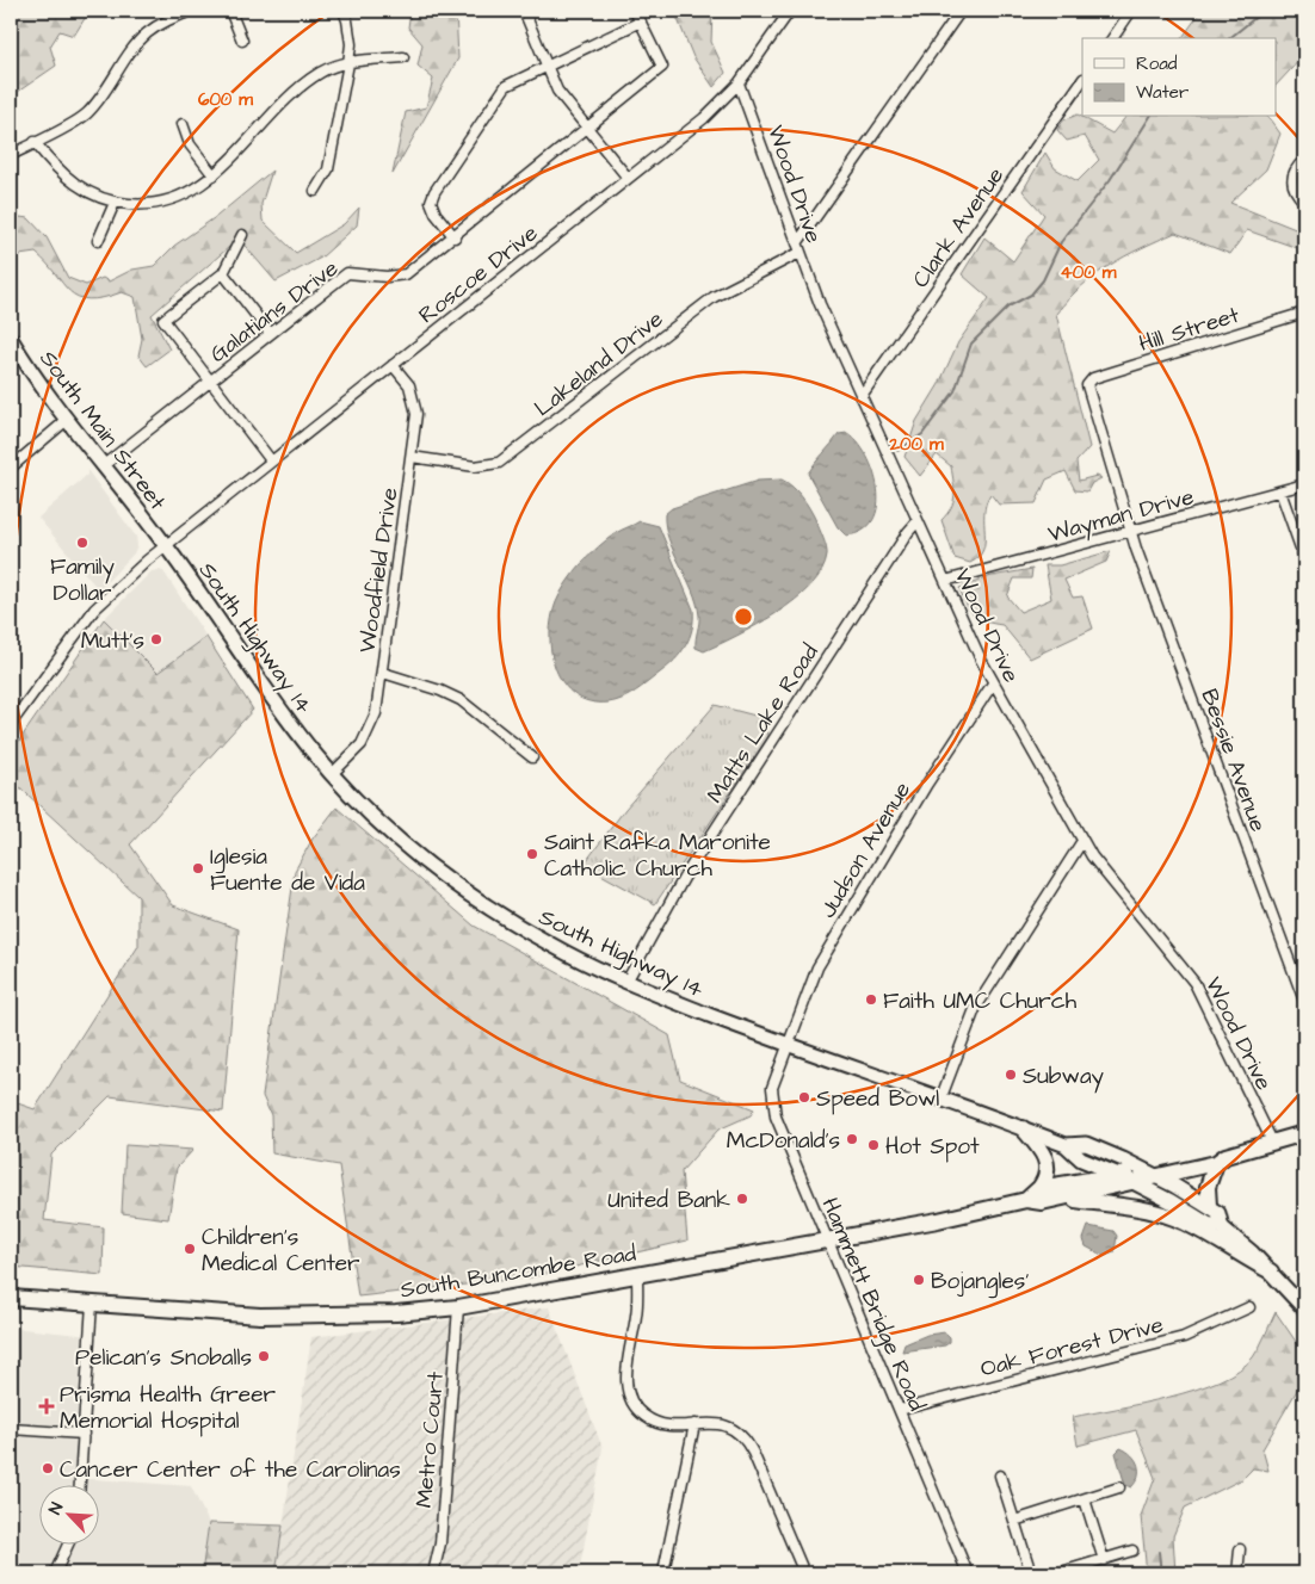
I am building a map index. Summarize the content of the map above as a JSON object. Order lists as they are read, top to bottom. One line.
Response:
{"streets":{"main road":["South Main Street","South Highway 14","South Buncombe Road"],"street":["Wood Drive","Clark Avenue","Roscoe Drive","Galatians Drive","Hill Street","Lakeland Drive","Wayman Drive","Woodfield Drive","Matts Lake Road","Bessie Avenue","Judson Avenue","Hammett Bridge Road","Oak Forest Drive","Metro Court"]},"crossings":[["Wood Drive","Clark Avenue"],["Wood Drive","Roscoe Drive"],["Wood Drive","Lakeland Drive"],["Wood Drive","Wayman Drive"],["Wood Drive","Matts Lake Road"],["Wood Drive","Judson Avenue"],["Wood Drive","South Buncombe Road"],["Roscoe Drive","South Main Street"],["Roscoe Drive","Woodfield Drive"],["Roscoe Drive","South Highway 14"],["Galatians Drive","South Main Street"],["Hill Street","Bessie Avenue"],["Lakeland Drive","Woodfield Drive"],["South Main Street","South Highway 14"],["Wayman Drive","Bessie Avenue"],["Woodfield Drive","South Highway 14"],["South Highway 14","Matts Lake Road"],["South Highway 14","Judson Avenue"],["South Highway 14","South Buncombe Road"],["South Highway 14","Hammett Bridge Road"],["Judson Avenue","Hammett Bridge Road"],["South Buncombe Road","Hammett Bridge Road"],["South Buncombe Road","Metro Court"],["Hammett Bridge Road","Oak Forest Drive"]],"places":{"other":["Family Dollar","Mutt's","Saint Rafka Maronite Catholic Church","Iglesia Fuente de Vida","Faith UMC Church","Subway","Speed Bowl","McDonald's","Hot Spot","United Bank","Children's Medical Center","Bojangles'","Pelican's Snoballs","Cancer Center of the Carolinas"],"health":["Prisma Health Greer Memorial Hospital"]},"legend":["Road","Water"],"north":"top left","rings":["600 m","400 m","200 m"]}
